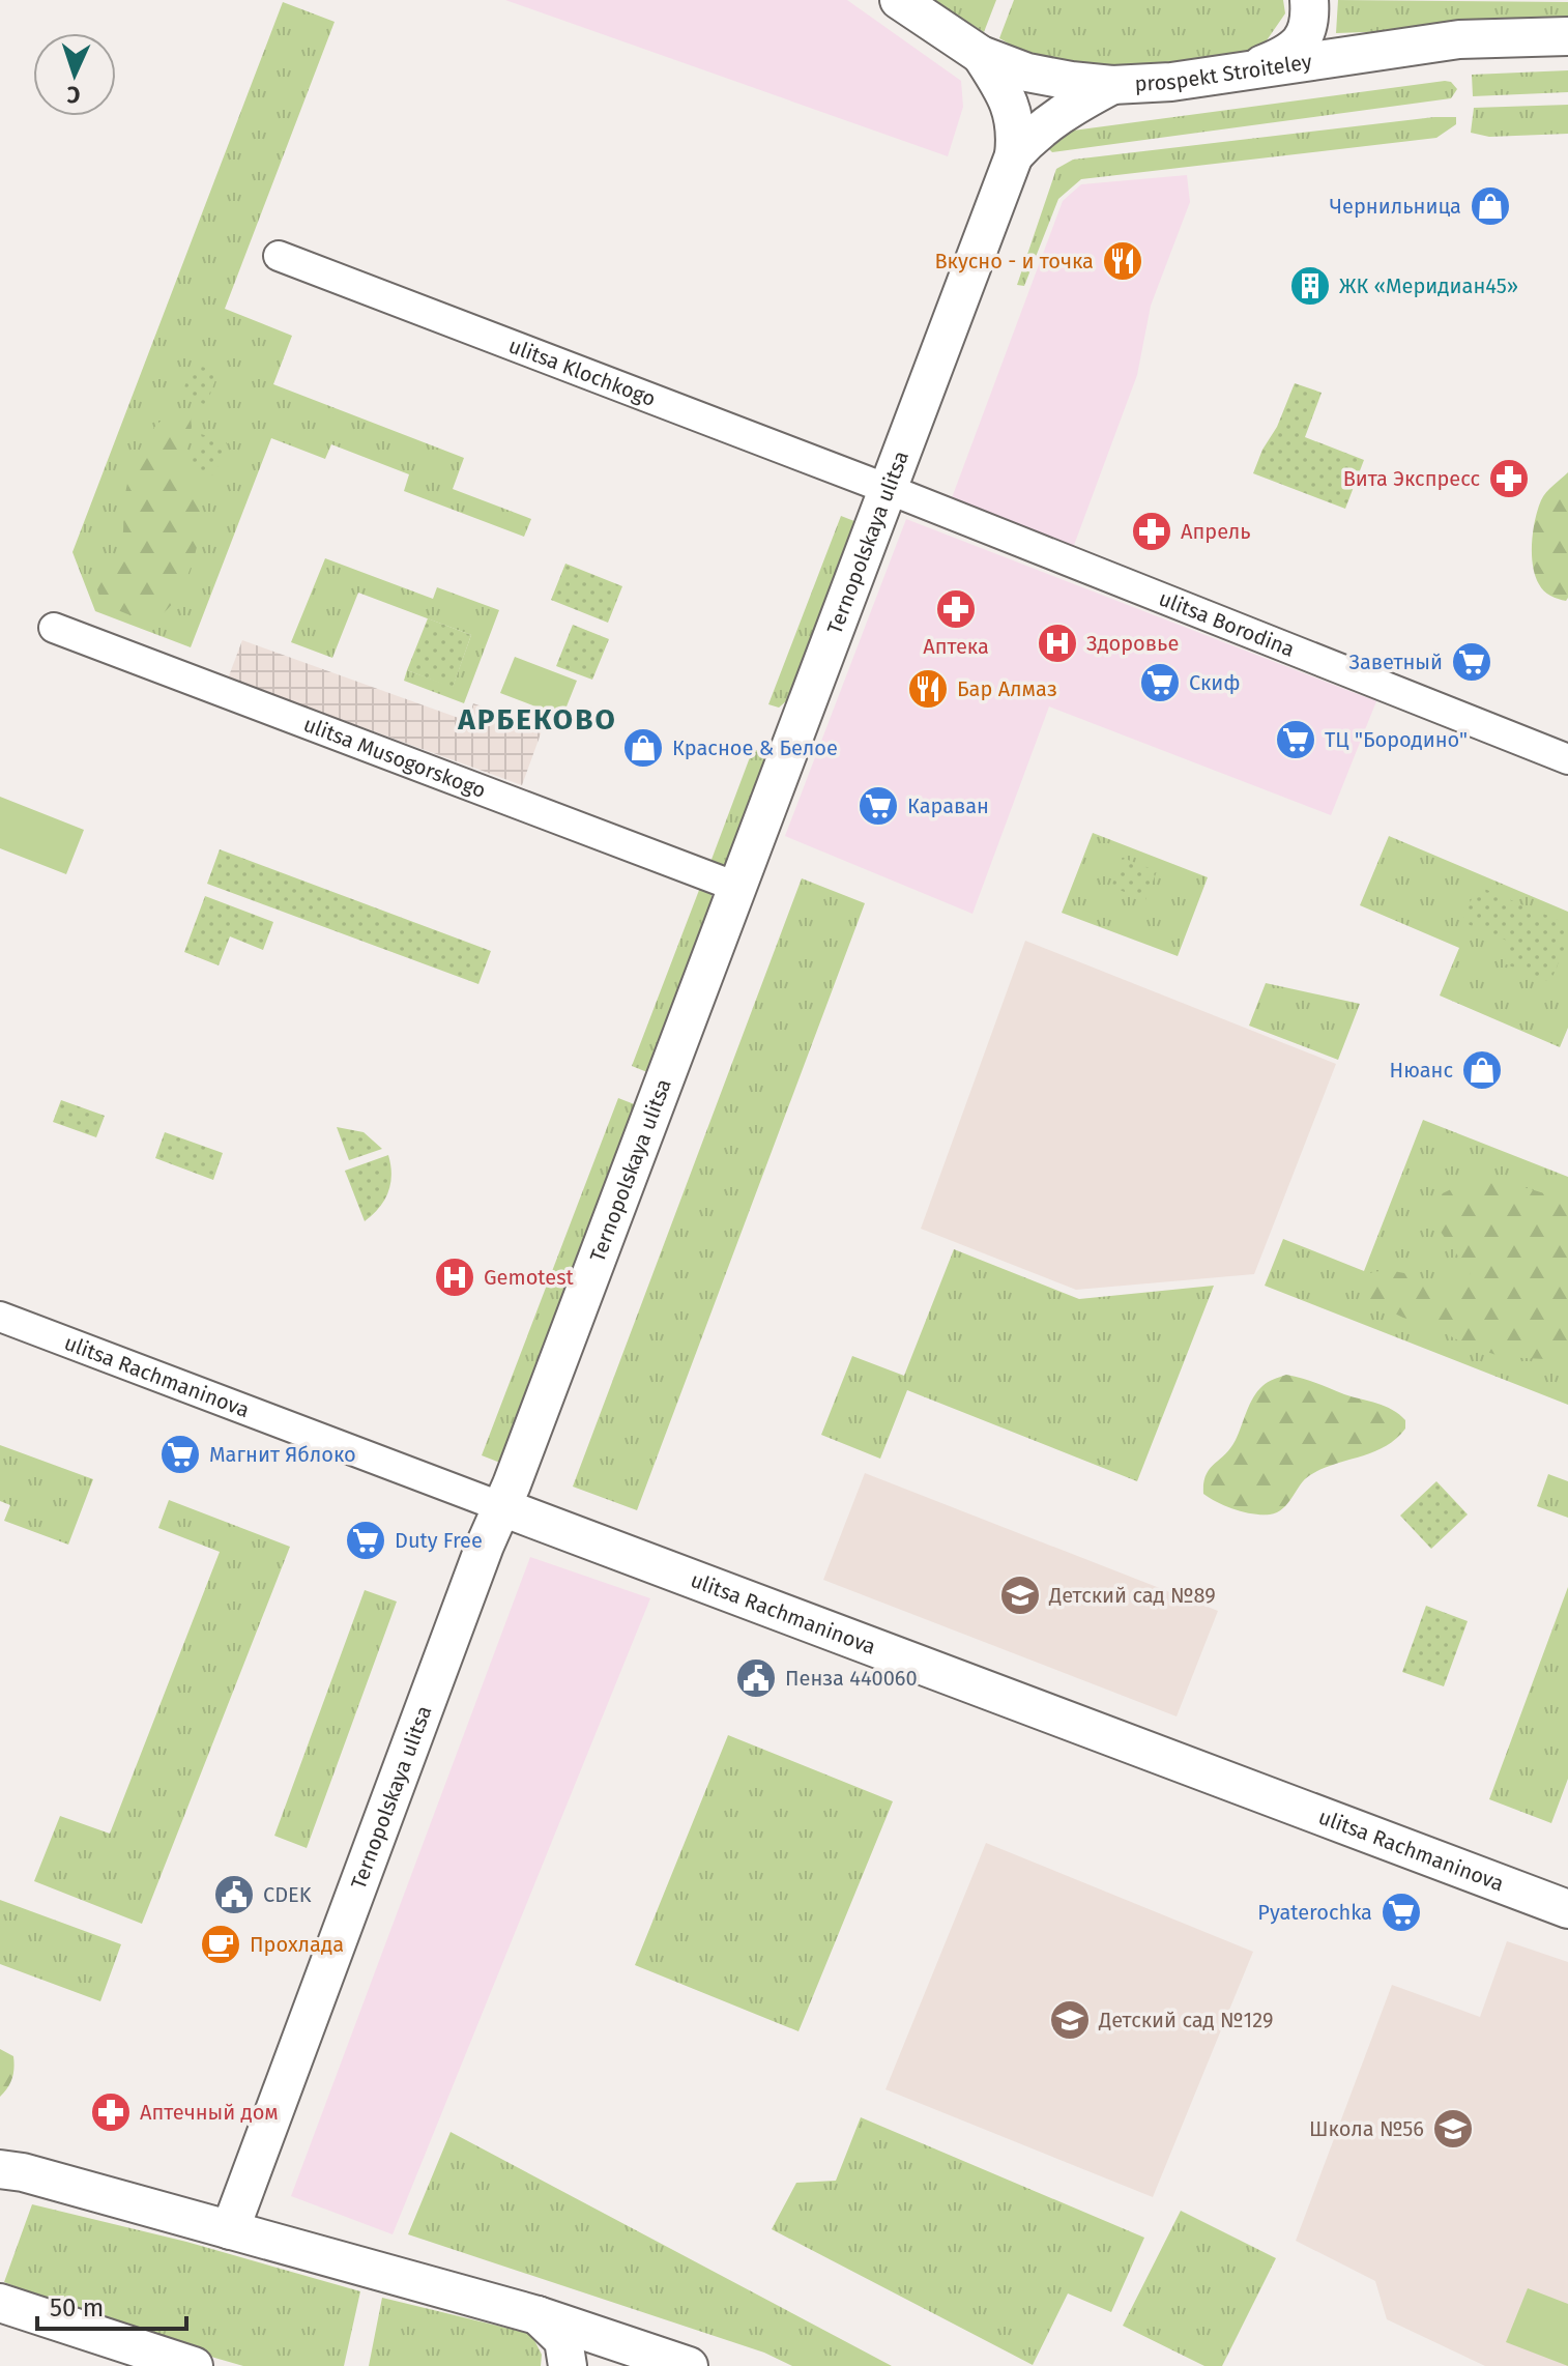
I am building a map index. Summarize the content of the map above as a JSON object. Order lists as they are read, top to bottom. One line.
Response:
{"streets":{"main road":["prospekt Stroiteley","Ternopolskaya ulitsa","ulitsa Rachmaninova"],"street":["ulitsa Klochkogo","ulitsa Borodina","ulitsa Musogorskogo"]},"crossings":[["prospekt Stroiteley","Ternopolskaya ulitsa"],["ulitsa Klochkogo","Ternopolskaya ulitsa"],["ulitsa Klochkogo","ulitsa Borodina"],["Ternopolskaya ulitsa","ulitsa Borodina"],["Ternopolskaya ulitsa","ulitsa Musogorskogo"],["Ternopolskaya ulitsa","ulitsa Rachmaninova"]],"districts":["АРБЕКОВО"],"places":{"shop":["Чернильница","Красное & Белое","Нюанс"],"restaurant":["Вкусно - и точка","Бар Алмаз"],"building":["ЖК «Меридиан45»"],"pharmacy":["Вита Экспресс","Апрель","Аптека","Аптечный дом"],"hospital":["Здоровье","Gemotest"],"supermarket":["Заветный","Скиф","ТЦ \"Бородино\"","Караван","Магнит Яблоко","Duty Free","Pyaterochka"],"school or university":["Детский сад №89","Детский сад №129","Школа №56"],"public building":["Пенза 440060","CDEK"],"cafe":["Прохлада"]},"scale_bar":"50 m","north":"bottom"}
